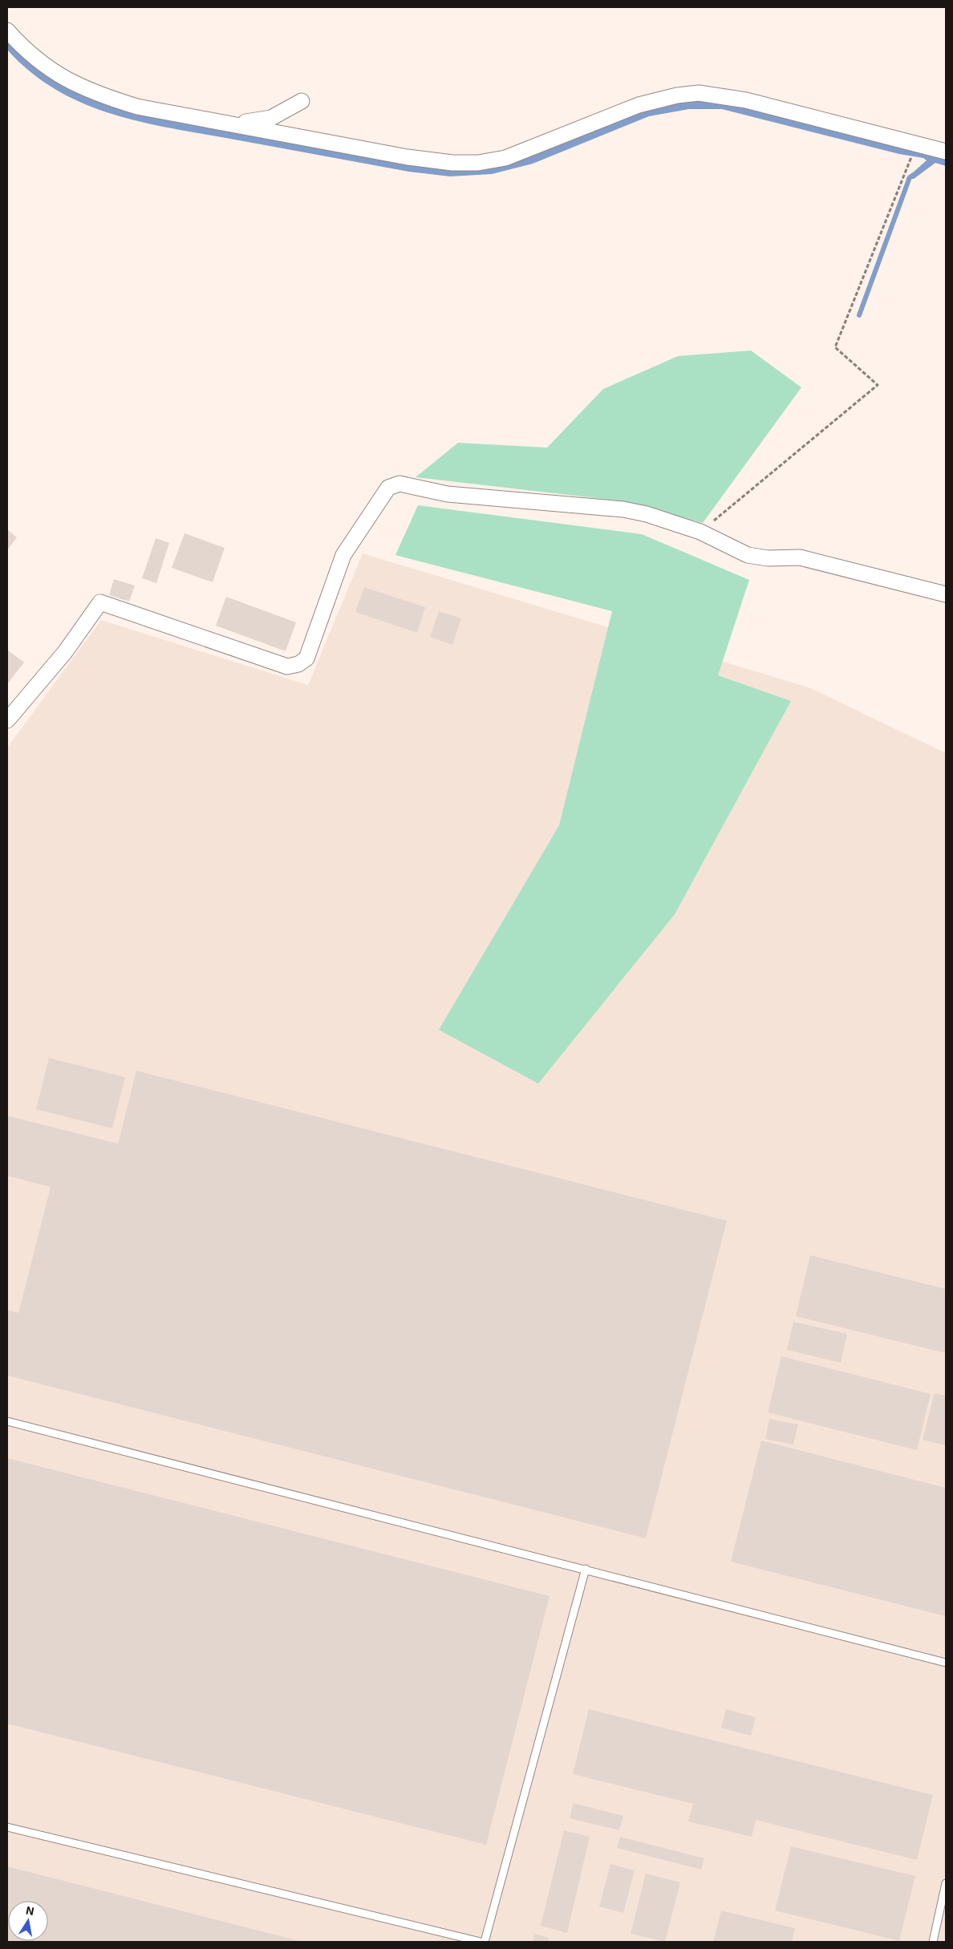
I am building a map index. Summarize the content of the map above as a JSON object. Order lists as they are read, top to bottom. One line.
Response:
{"north":"top"}
